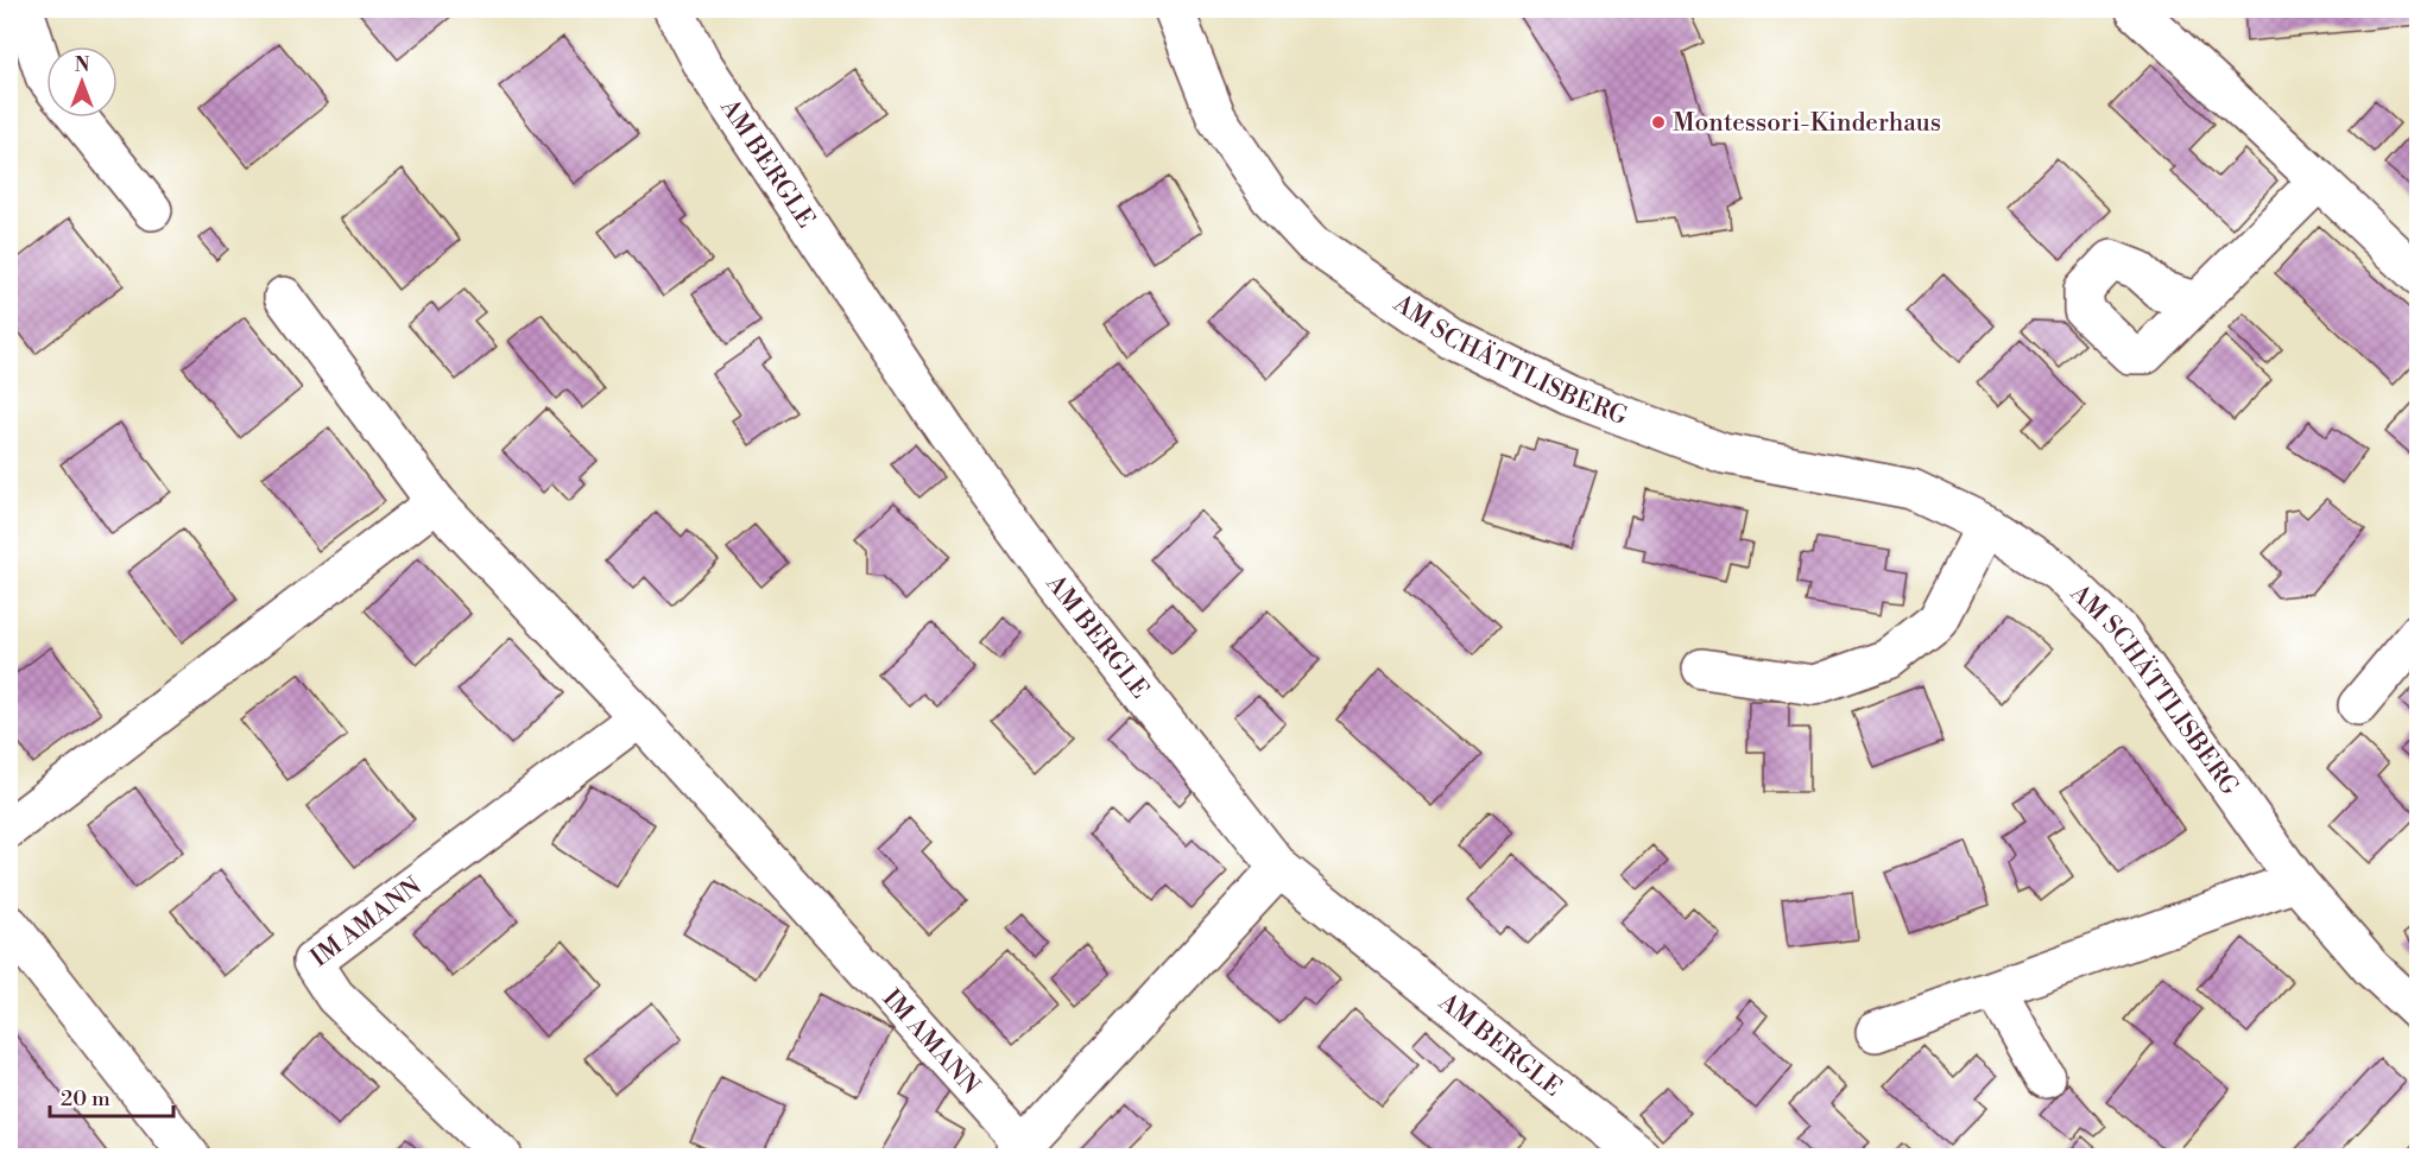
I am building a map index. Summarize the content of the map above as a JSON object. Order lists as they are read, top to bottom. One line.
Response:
{"streets":{"street":["AM BERGLE","AM SCHÄTTLISBERG","IM AMANN"]},"places":["Montessori-Kinderhaus"],"scale_bar":"20 m","north":"top"}
